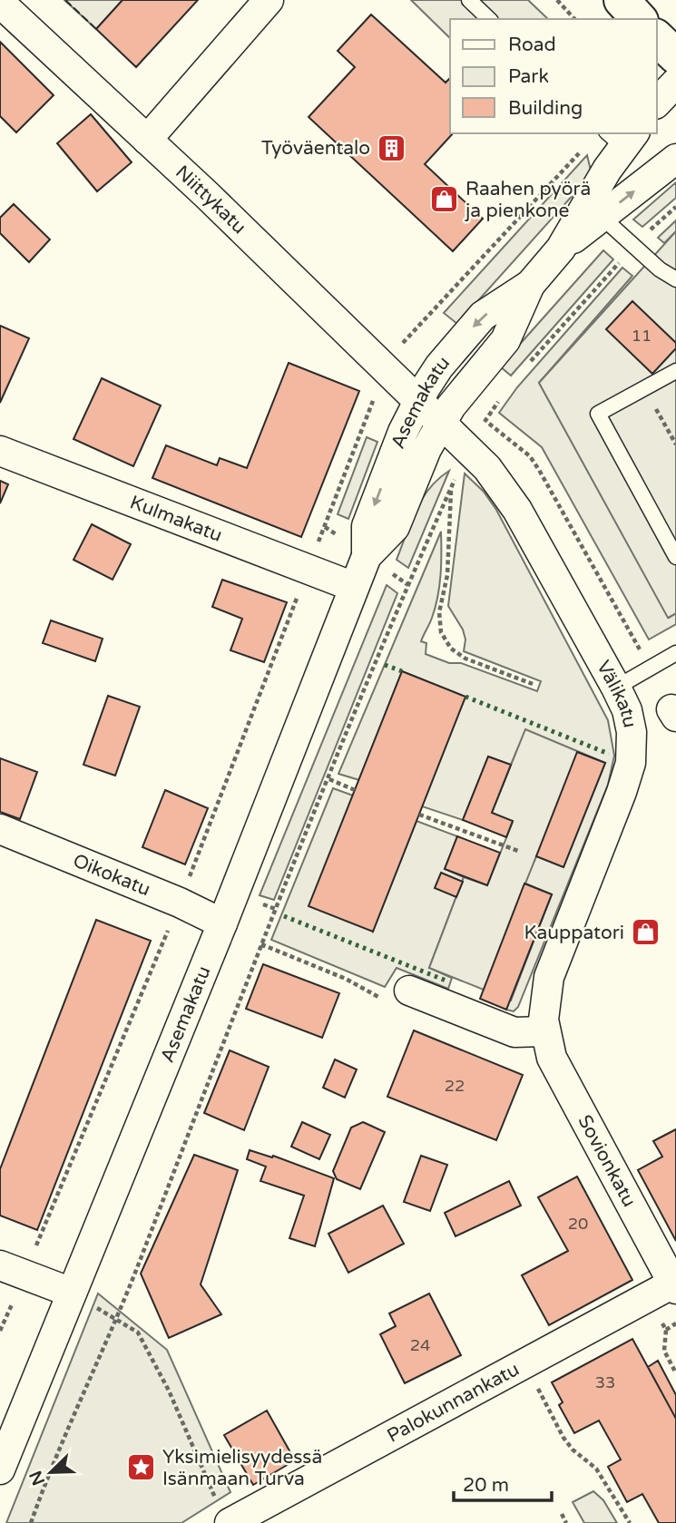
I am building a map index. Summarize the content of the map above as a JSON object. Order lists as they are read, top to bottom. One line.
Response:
{"streets":{"street":["Niittykatu","Asemakatu","Kulmakatu","Välikatu","Oikokatu","Sovionkatu","Palokunnankatu"]},"crossings":[["Niittykatu","Asemakatu"],["Niittykatu","Välikatu"],["Asemakatu","Kulmakatu"],["Asemakatu","Välikatu"],["Asemakatu","Oikokatu"],["Välikatu","Sovionkatu"],["Sovionkatu","Palokunnankatu"]],"places":{"building":["Työväentalo"],"shop":["Raahen pyörä ja pienkone","Kauppatori"],"place":["Yksimielisyydessä Isänmaan Turva"]},"house_numbers":["11","22","20","24","33"],"legend":["Road","Park","Building"],"scale_bar":"20 m","north":"bottom left"}
